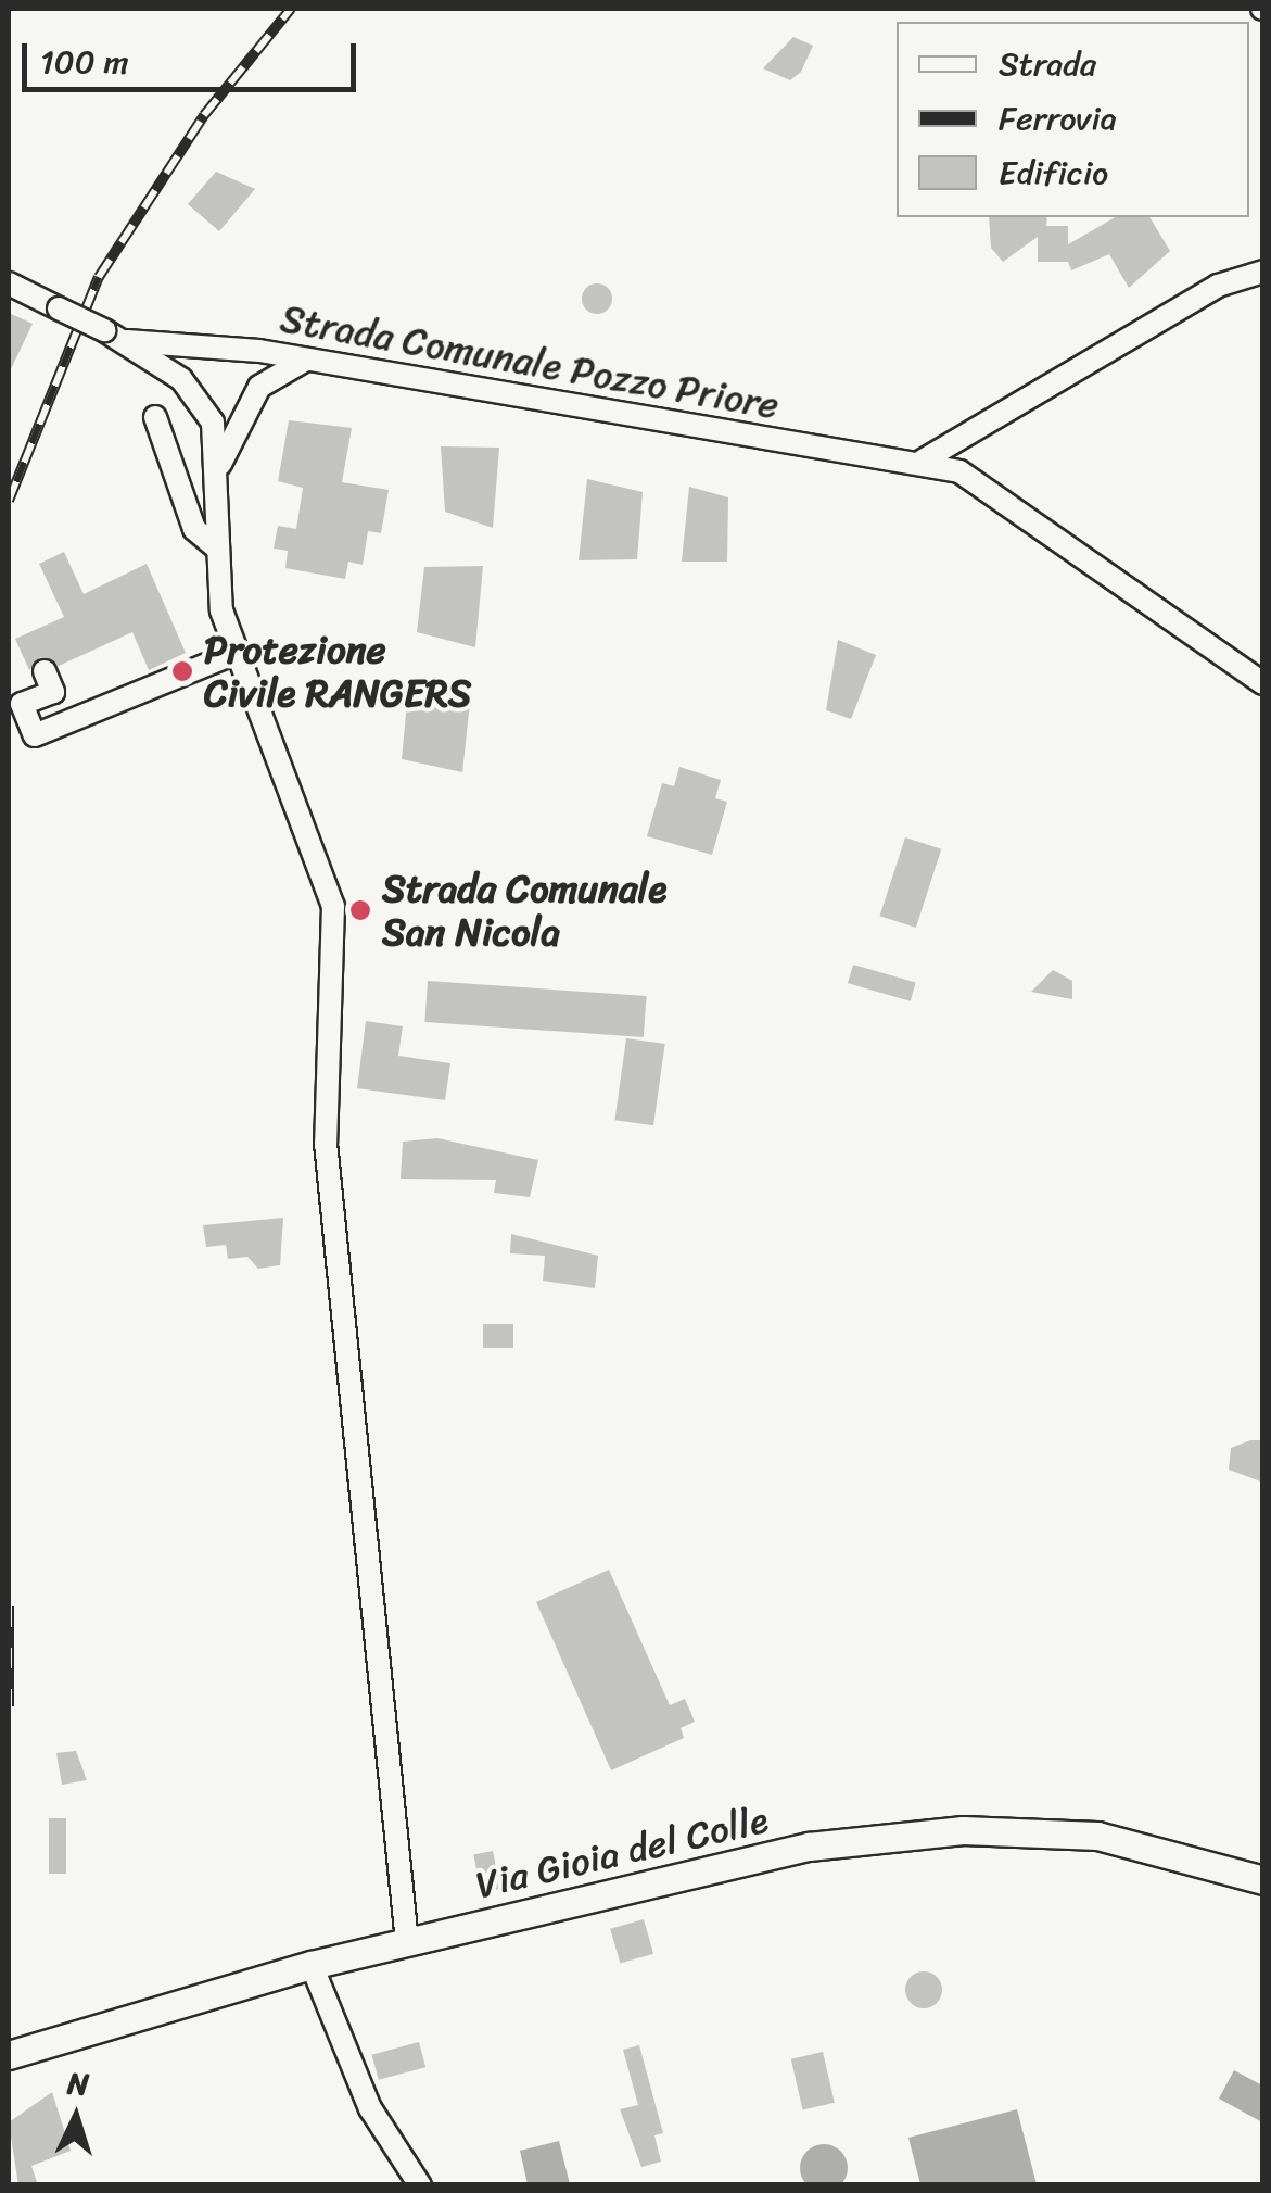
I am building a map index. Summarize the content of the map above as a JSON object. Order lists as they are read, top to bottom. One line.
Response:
{"streets":{"main road":["Via Gioia del Colle"],"street":["Strada Comunale Pozzo Priore"]},"places":["Protezione Civile RANGERS","Strada Comunale San Nicola"],"legend":["Strada","Ferrovia","Edificio"],"scale_bar":"100 m","north":"top"}
